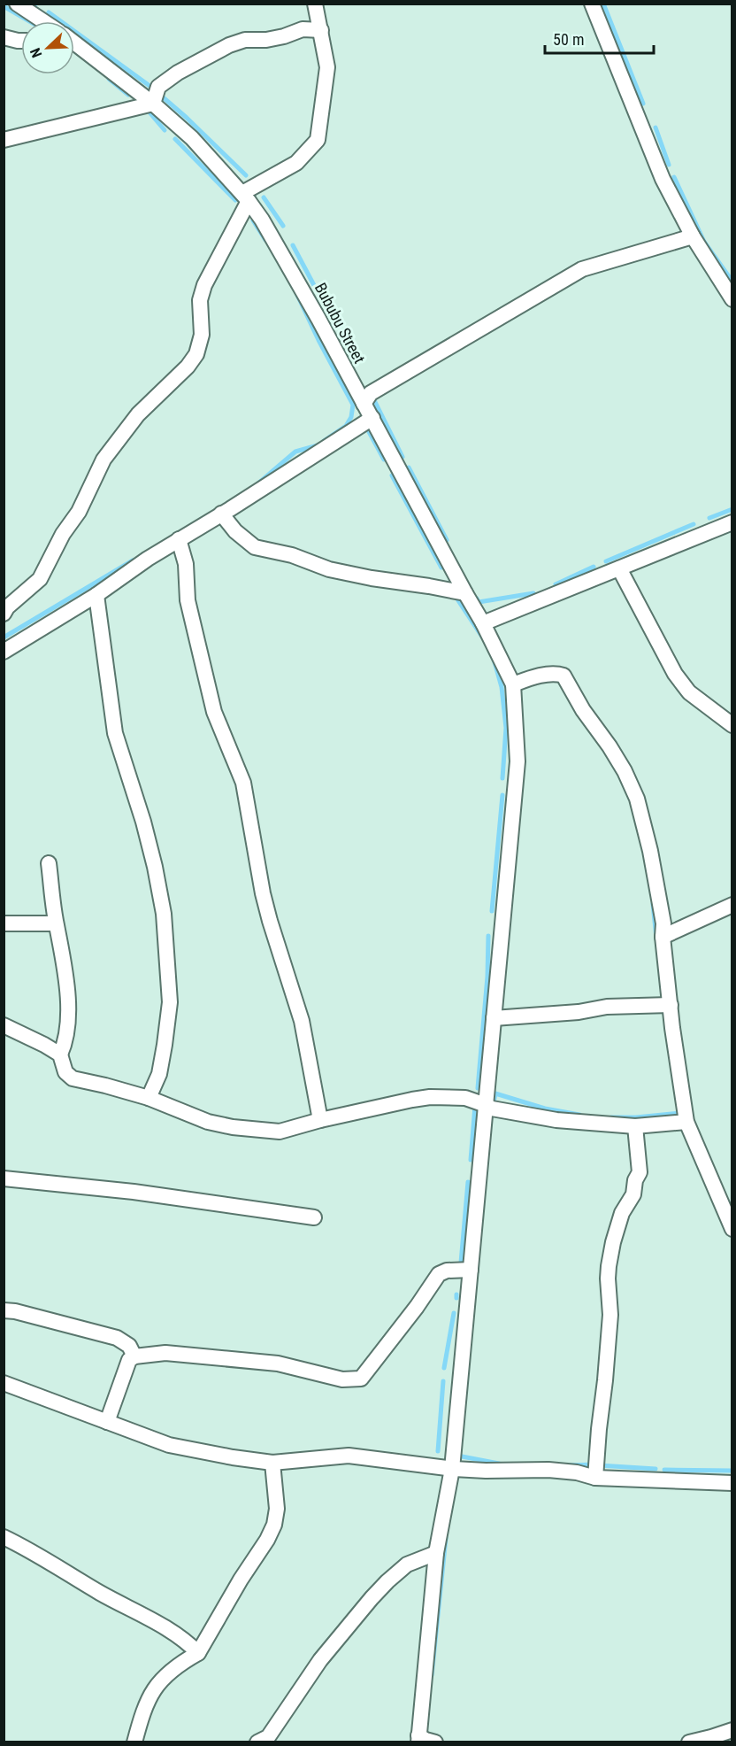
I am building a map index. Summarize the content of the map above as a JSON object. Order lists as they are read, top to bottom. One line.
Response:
{"streets":{"street":["Bububu Street"]},"scale_bar":"50 m","north":"bottom left"}
